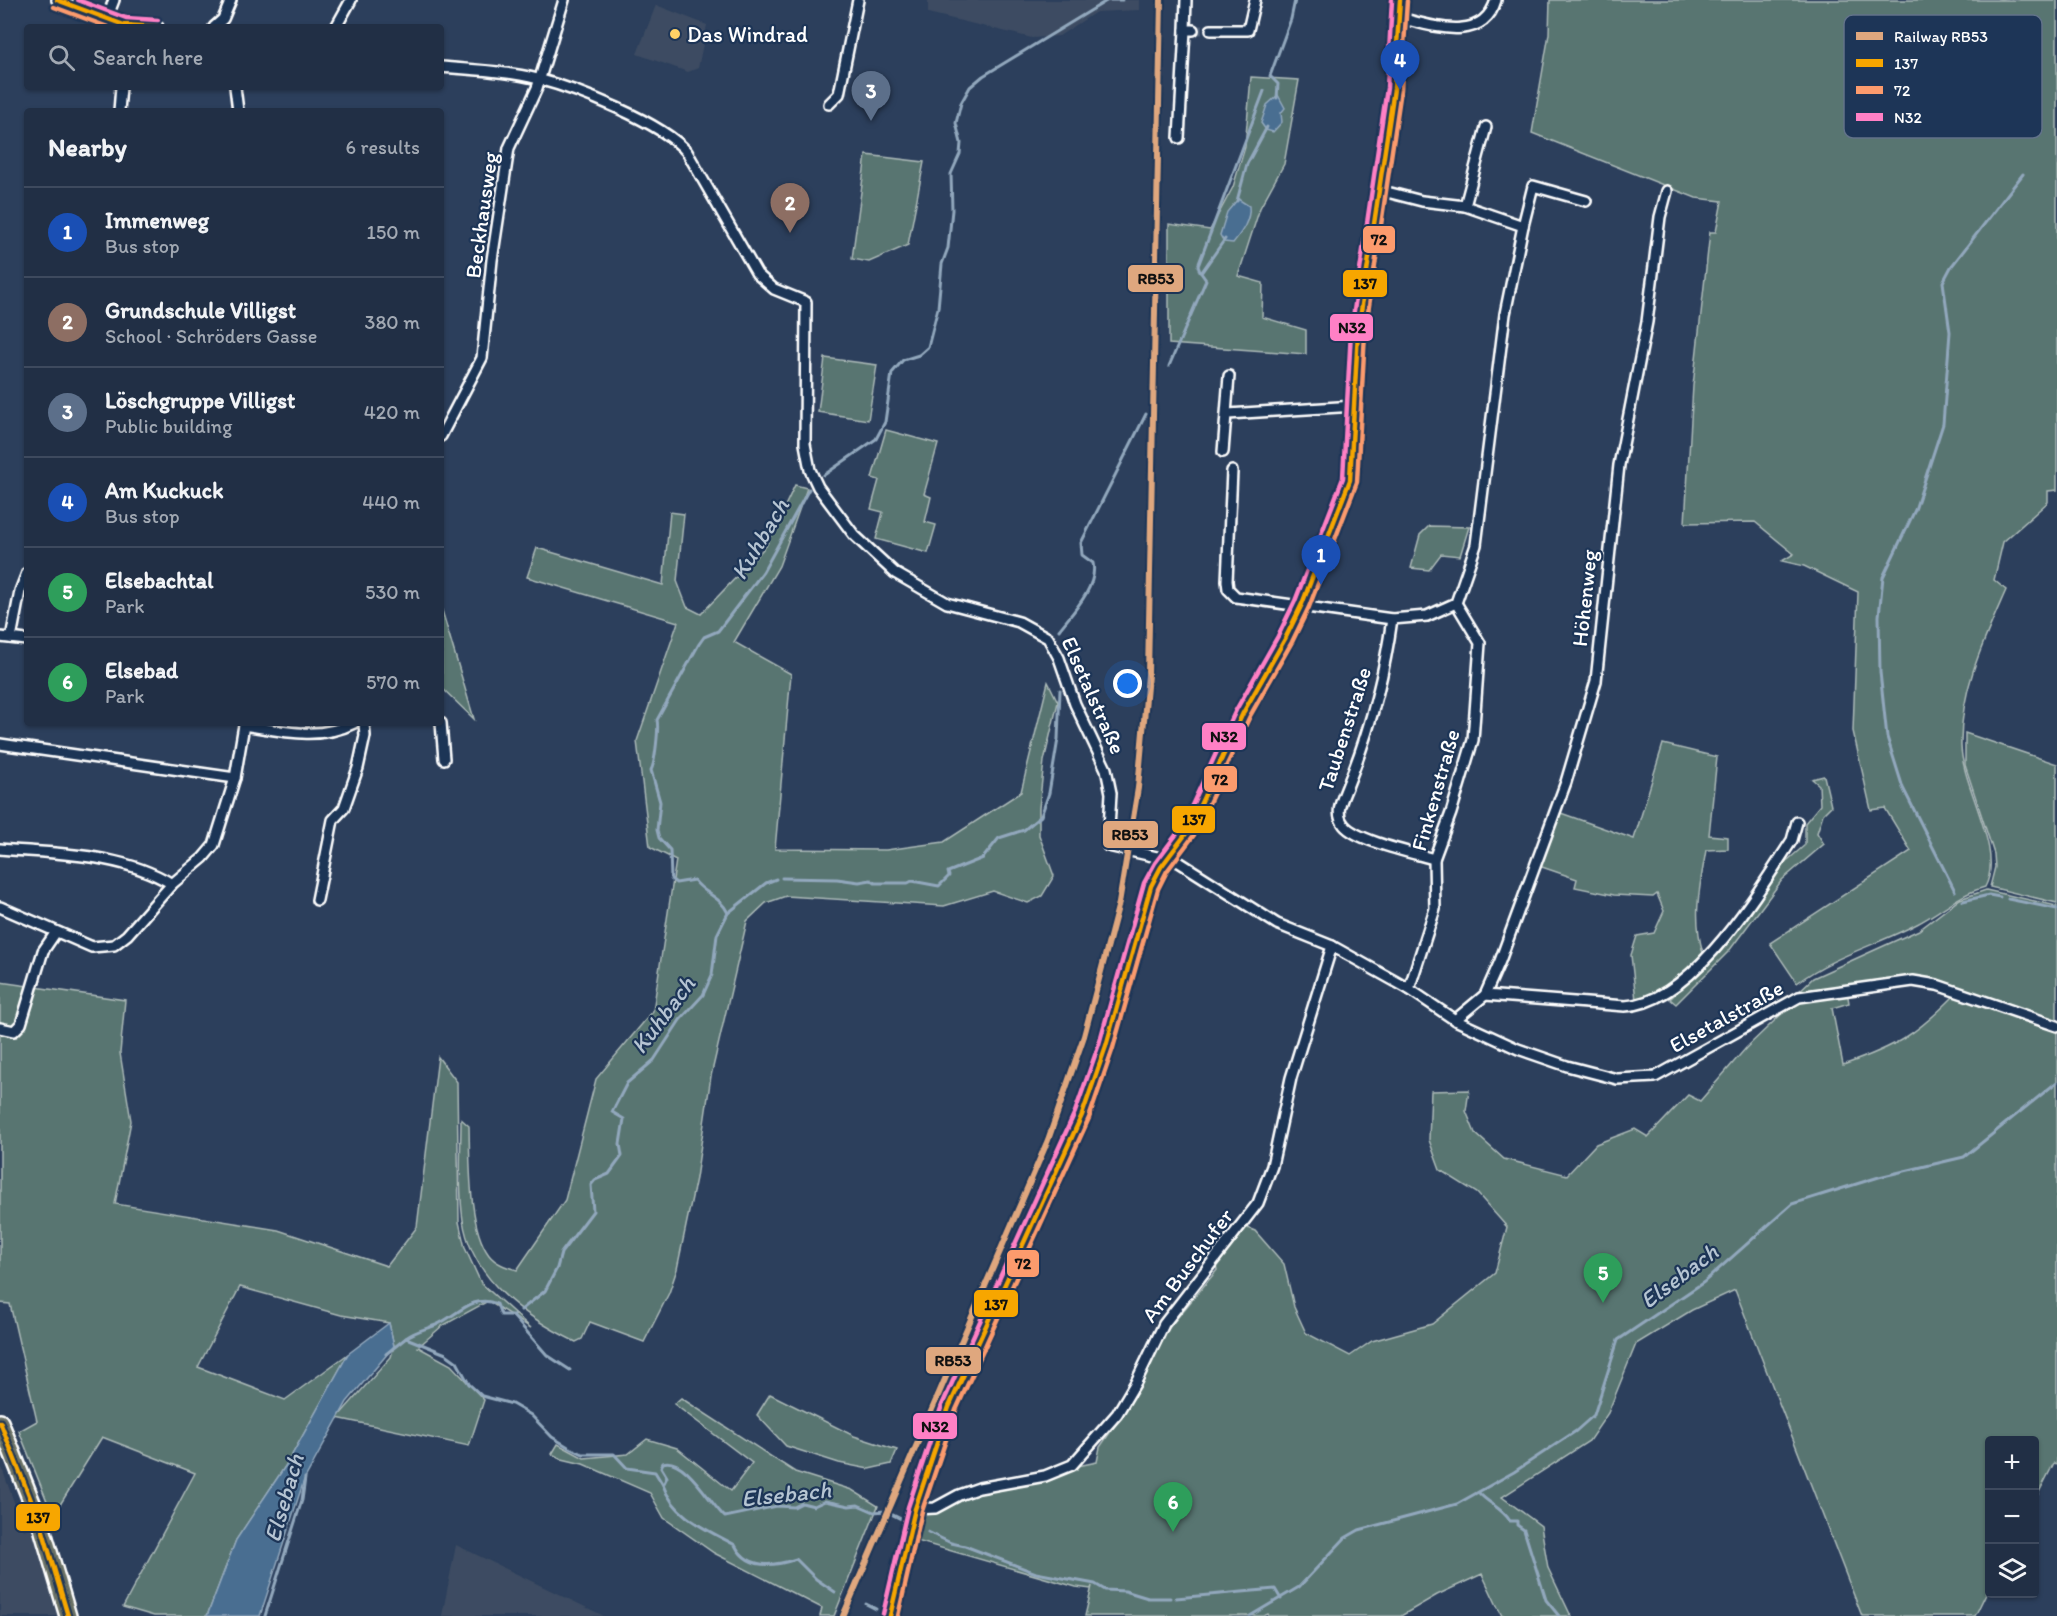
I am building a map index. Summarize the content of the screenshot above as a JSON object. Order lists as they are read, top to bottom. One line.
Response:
{"streets":{"street":["Beckhausweg","Höhenweg","Elsetalstraße","Taubenstraße","Finkenstraße","Am Buschufer"]},"crossings":[["Beckhausweg","Elsetalstraße"],["Elsetalstraße","Finkenstraße"],["Elsetalstraße","Am Buschufer"],["Taubenstraße","Finkenstraße"]],"water":["Kuhbach","Elsebach"],"places":["Das Windrad"],"lines":["rail line RB53","transit line 137","transit line N32","transit line 72"],"legend":["Railway RB53","137","72","N32"],"page":{"search":"Search here","pins":["4","3","2","1","5","6"],"heading":["Nearby","6 results"],"list":[{"mark":"1","name":"Immenweg","note":"Bus stop","value":"150 m"},{"mark":"2","name":"Grundschule Villigst","note":"School · Schröders Gasse","value":"380 m"},{"mark":"3","name":"Löschgruppe Villigst","note":"Public building","value":"420 m"},{"mark":"4","name":"Am Kuckuck","note":"Bus stop","value":"440 m"},{"mark":"5","name":"Elsebachtal","note":"Park","value":"530 m"},{"mark":"6","name":"Elsebad","note":"Park","value":"570 m"}],"map_buttons":["+","−"]}}
